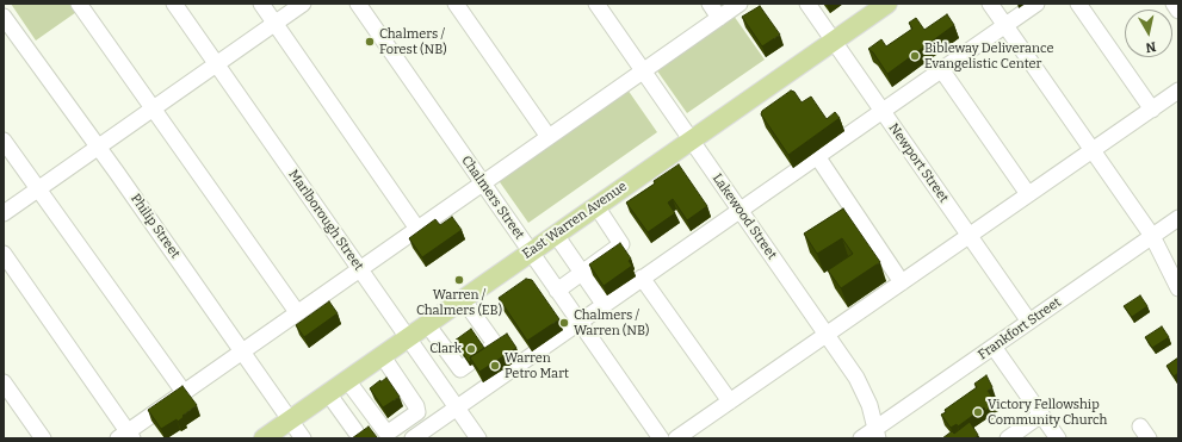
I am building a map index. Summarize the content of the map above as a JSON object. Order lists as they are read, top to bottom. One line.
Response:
{"streets":{"main road":["East Warren Avenue"],"street":["Newport Street","Chalmers Street","Lakewood Street","Marlborough Street","Philip Street","Frankfort Street"]},"crossings":[["Newport Street","East Warren Avenue"],["Newport Street","Frankfort Street"],["Chalmers Street","East Warren Avenue"],["Lakewood Street","East Warren Avenue"],["Lakewood Street","Frankfort Street"],["Marlborough Street","East Warren Avenue"],["East Warren Avenue","Philip Street"]],"places":["Chalmers / Forest (NB)","Bibleway Deliverance Evangelistic Center","Warren / Chalmers (EB)","Chalmers / Warren (NB)","Clark","Warren Petro Mart","Victory Fellowship Community Church"],"north":"bottom"}
